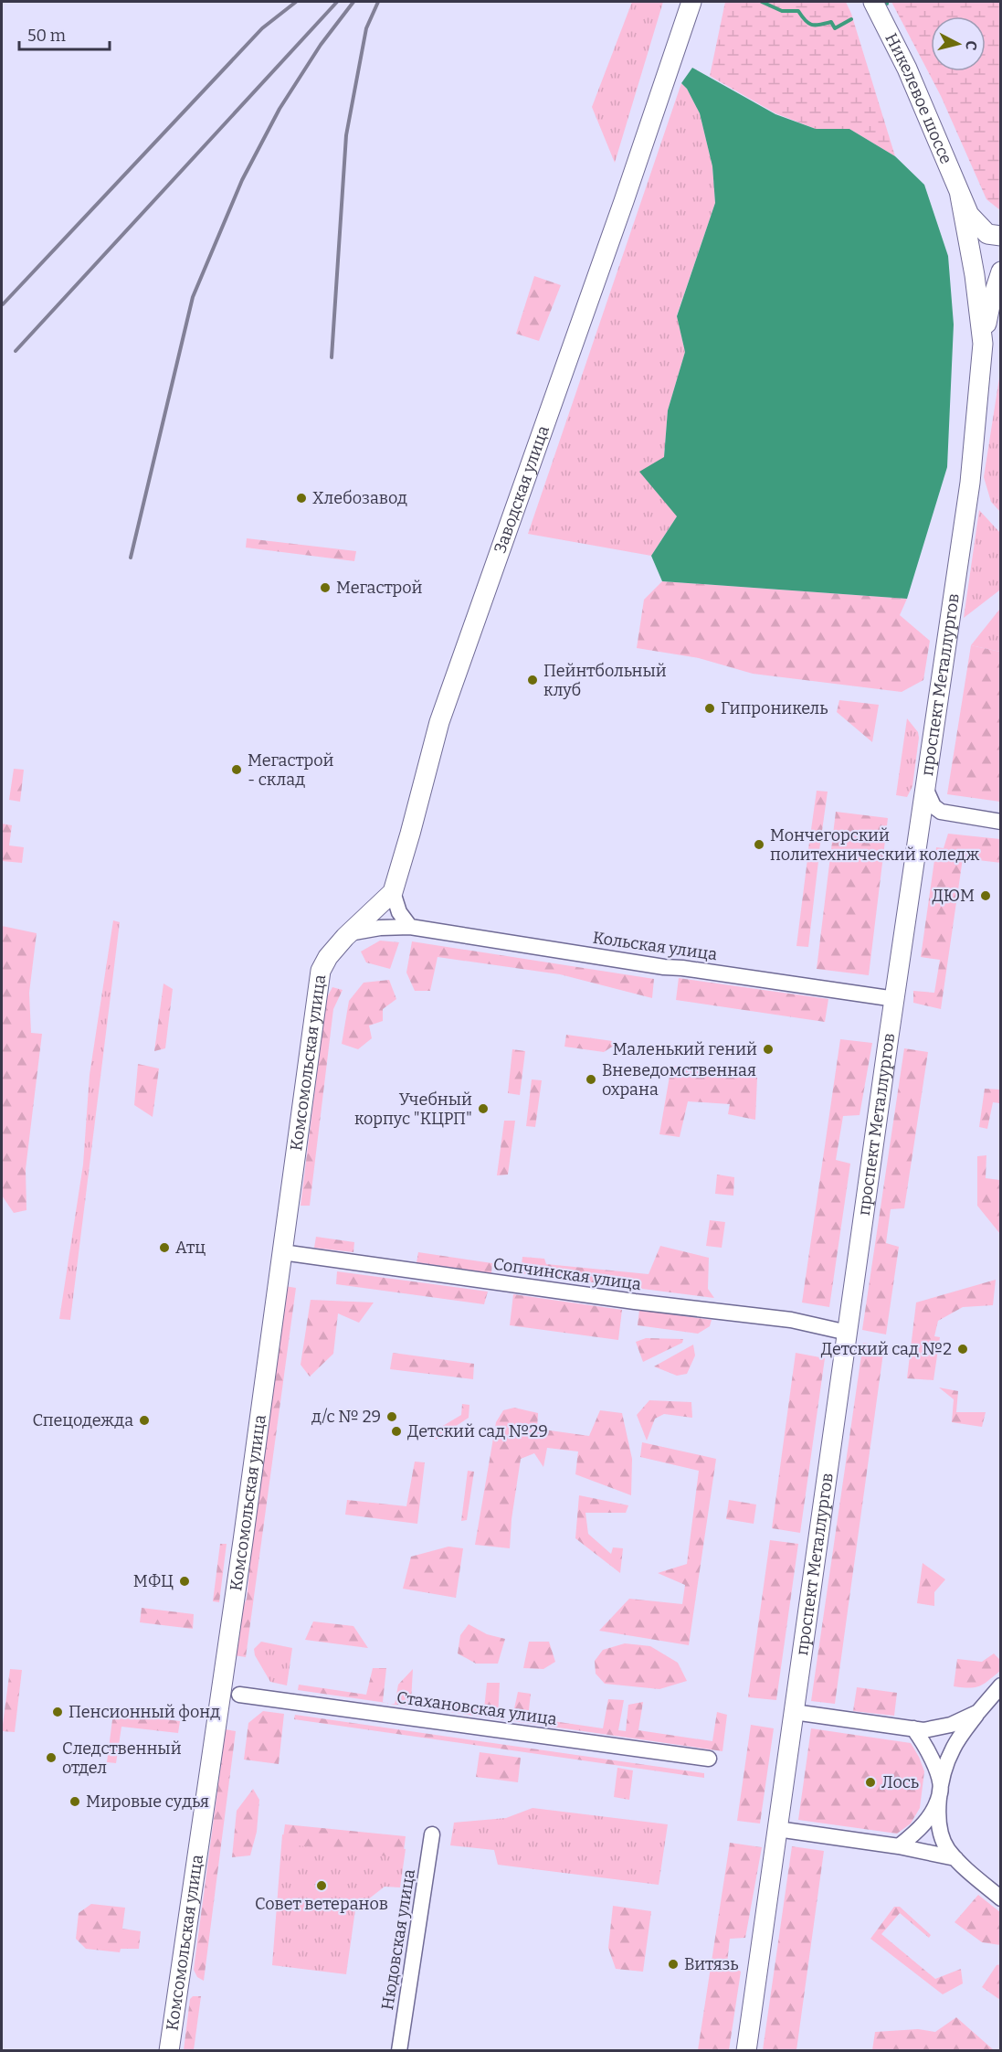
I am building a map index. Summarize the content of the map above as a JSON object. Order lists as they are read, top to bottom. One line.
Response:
{"streets":{"main road":["Никелевое шоссе","Заводская улица","проспект Металлургов","Комсомольская улица"],"street":["Кольская улица","Сопчинская улица","Стахановская улица","Нюдовская улица"]},"crossings":[["Никелевое шоссе","проспект Металлургов"],["Заводская улица","Кольская улица"],["Заводская улица","Комсомольская улица"],["проспект Металлургов","Кольская улица"],["проспект Металлургов","Сопчинская улица"],["Комсомольская улица","Сопчинская улица"]],"places":["Хлебозавод","Мегастрой","Пейнтбольный клуб","Гипроникель","Мегастрой - склад","Мончегорский политехнический коледж","ДЮМ","Маленький гений","Вневедомственная охрана","Учебный корпус \"КЦРП\"","Атц","Детский сад №2","д/с № 29","Спецодежда","Детский сад №29","МФЦ","Пенсионный фонд","Следственный отдел","Лось","Мировые судья","Совет ветеранов","Витязь"],"scale_bar":"50 m","north":"right"}
